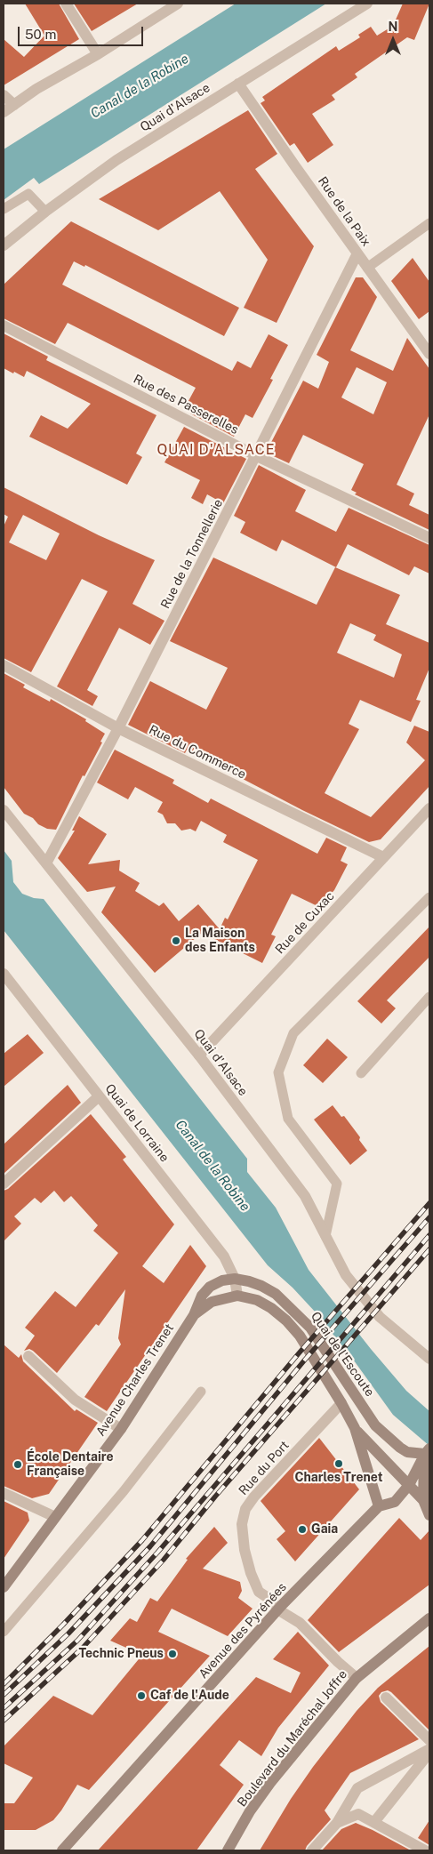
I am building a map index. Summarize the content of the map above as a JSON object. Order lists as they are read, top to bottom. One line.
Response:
{"streets":{"main road":["Quai de l'Escoute","Avenue Charles Trenet","Avenue des Pyrénées","Boulevard du Maréchal Joffre"],"street":["Quai d'Alsace","Rue de la Paix","Rue des Passerelles","Rue de la Tonnellerie","Rue du Commerce","Rue de Cuxac","Quai de Lorraine","Rue du Port"]},"crossings":[["Quai d'Alsace","Rue de la Paix"],["Quai d'Alsace","Rue de la Tonnellerie"],["Quai d'Alsace","Rue de Cuxac"],["Rue de la Paix","Rue de la Tonnellerie"],["Rue des Passerelles","Rue de la Tonnellerie"],["Rue de la Tonnellerie","Rue du Commerce"],["Rue du Commerce","Rue de Cuxac"],["Quai de Lorraine","Quai de l'Escoute"],["Quai de l'Escoute","Avenue Charles Trenet"],["Quai de l'Escoute","Rue du Port"],["Quai de l'Escoute","Avenue des Pyrénées"],["Rue du Port","Avenue des Pyrénées"],["Rue du Port","Boulevard du Maréchal Joffre"]],"districts":["QUAI D'ALSACE"],"water":["Canal de la Robine"],"places":["La Maison des Enfants","Charles Trenet","École Dentaire Française","Gaia","Technic Pneus","Caf de l'Aude"],"scale_bar":"50 m","north":"top"}
